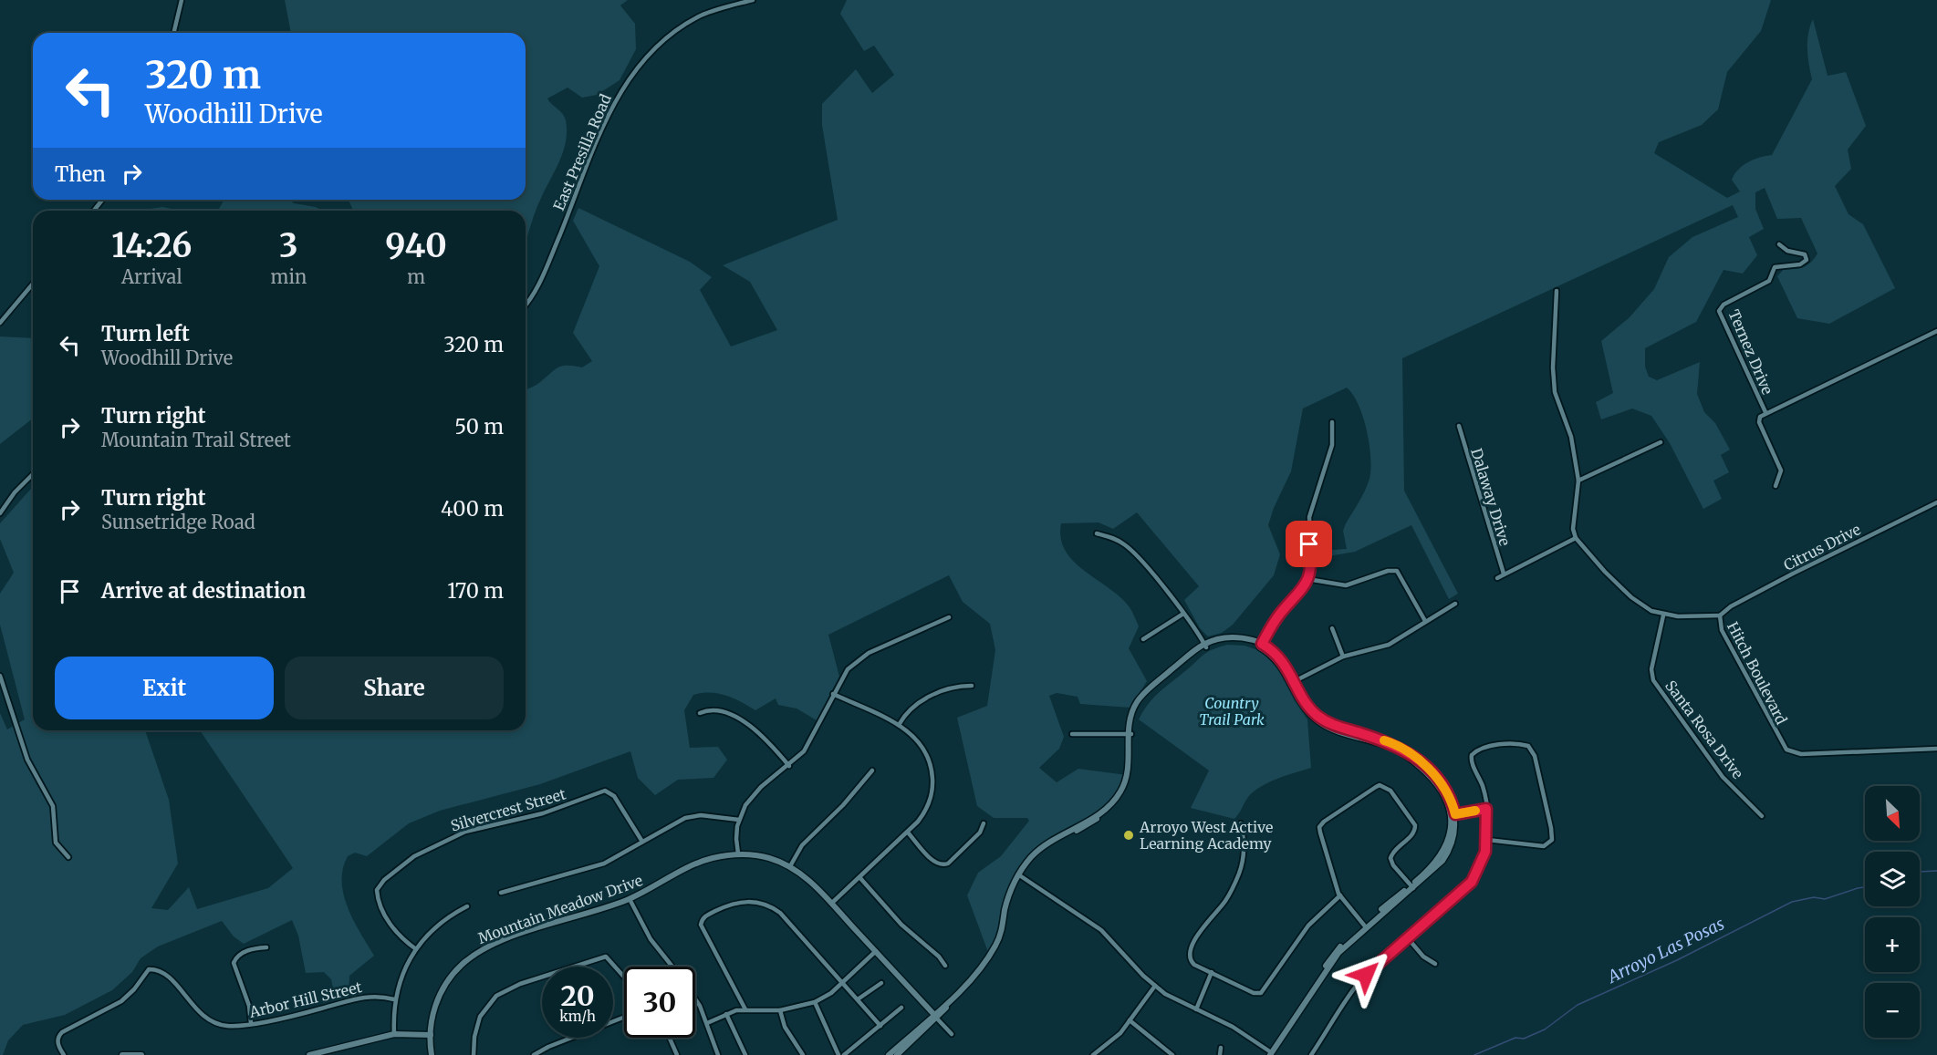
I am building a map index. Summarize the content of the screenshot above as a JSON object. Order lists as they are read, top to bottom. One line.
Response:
{"streets":{"street":["East Presilla Road","Ternez Drive","Dalaway Drive","Citrus Drive","Hitch Boulevard","Santa Rosa Drive","Silvercrest Street","Mountain Meadow Drive","Arbor Hill Street"]},"crossings":[["Citrus Drive","Hitch Boulevard"],["Hitch Boulevard","Santa Rosa Drive"]],"water":["Arroyo Las Posas"],"parks":["Country Trail Park"],"places":["Arroyo West Active Learning Academy"],"north":"bottom right","page":{"turn":["320 m","Woodhill Drive"],"then":"Then","eta":["14:26","Arrival","3","min","940","m"],"list":[{"name":"Turn left","note":"Woodhill Drive","value":"320 m"},{"name":"Turn right","note":"Mountain Trail Street","value":"50 m"},{"name":"Turn right","note":"Sunsetridge Road","value":"400 m"},{"name":"Arrive at destination","value":"170 m"}],"buttons":["Exit","Share"],"map_buttons":["+","−"],"speed":"20 km/h","limit":"30"}}
